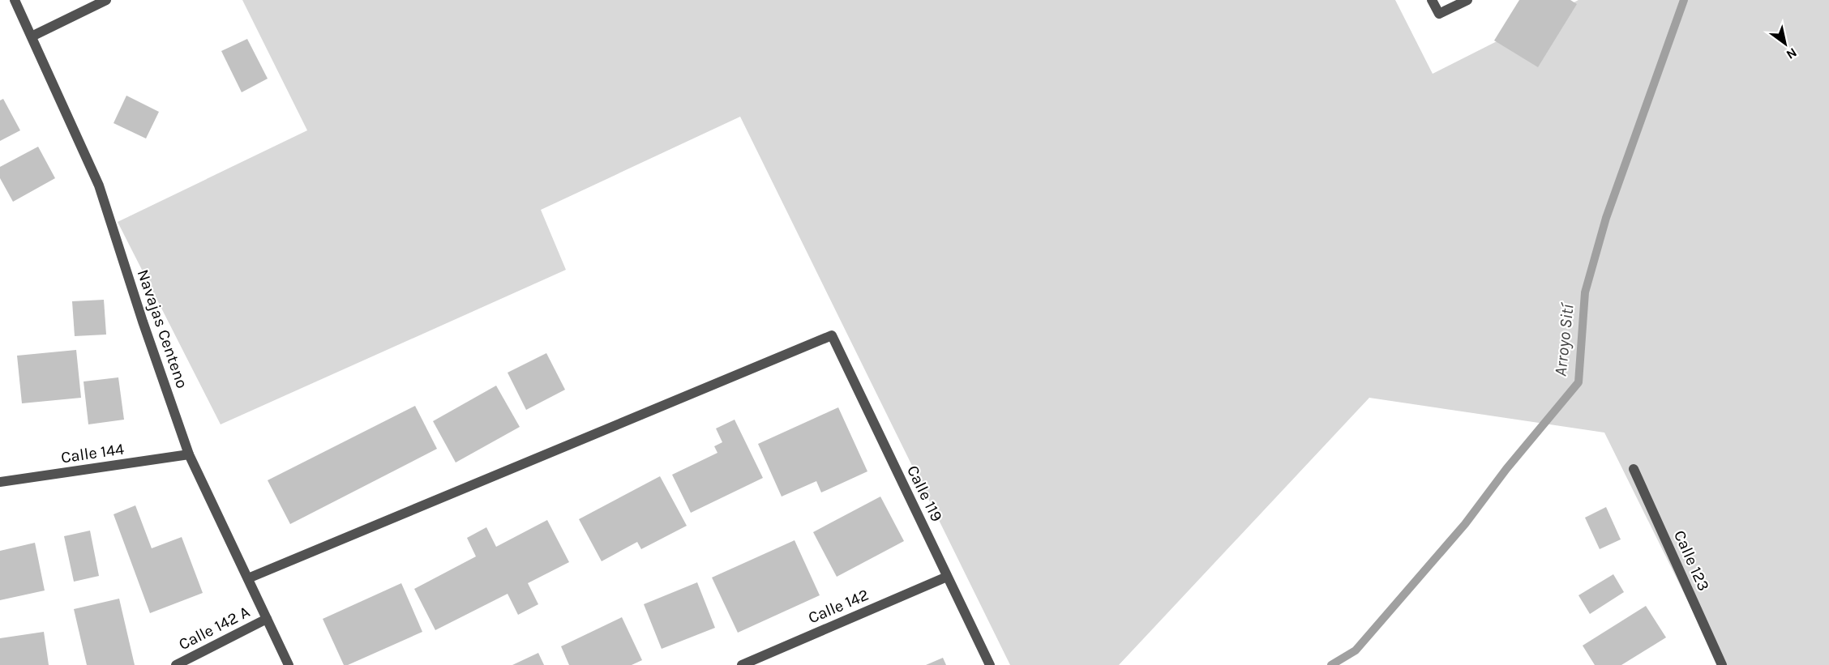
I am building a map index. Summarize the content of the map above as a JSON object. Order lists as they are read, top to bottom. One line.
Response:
{"streets":{"street":["Navajas Centeno","Calle 144","Calle 119","Calle 123","Calle 142","Calle 142 A"]},"crossings":[["Navajas Centeno","Calle 144"],["Navajas Centeno","Calle 119"],["Navajas Centeno","Calle 142 A"],["Calle 119","Calle 142"]],"water":["Arroyo Sití"],"north":"bottom right"}
